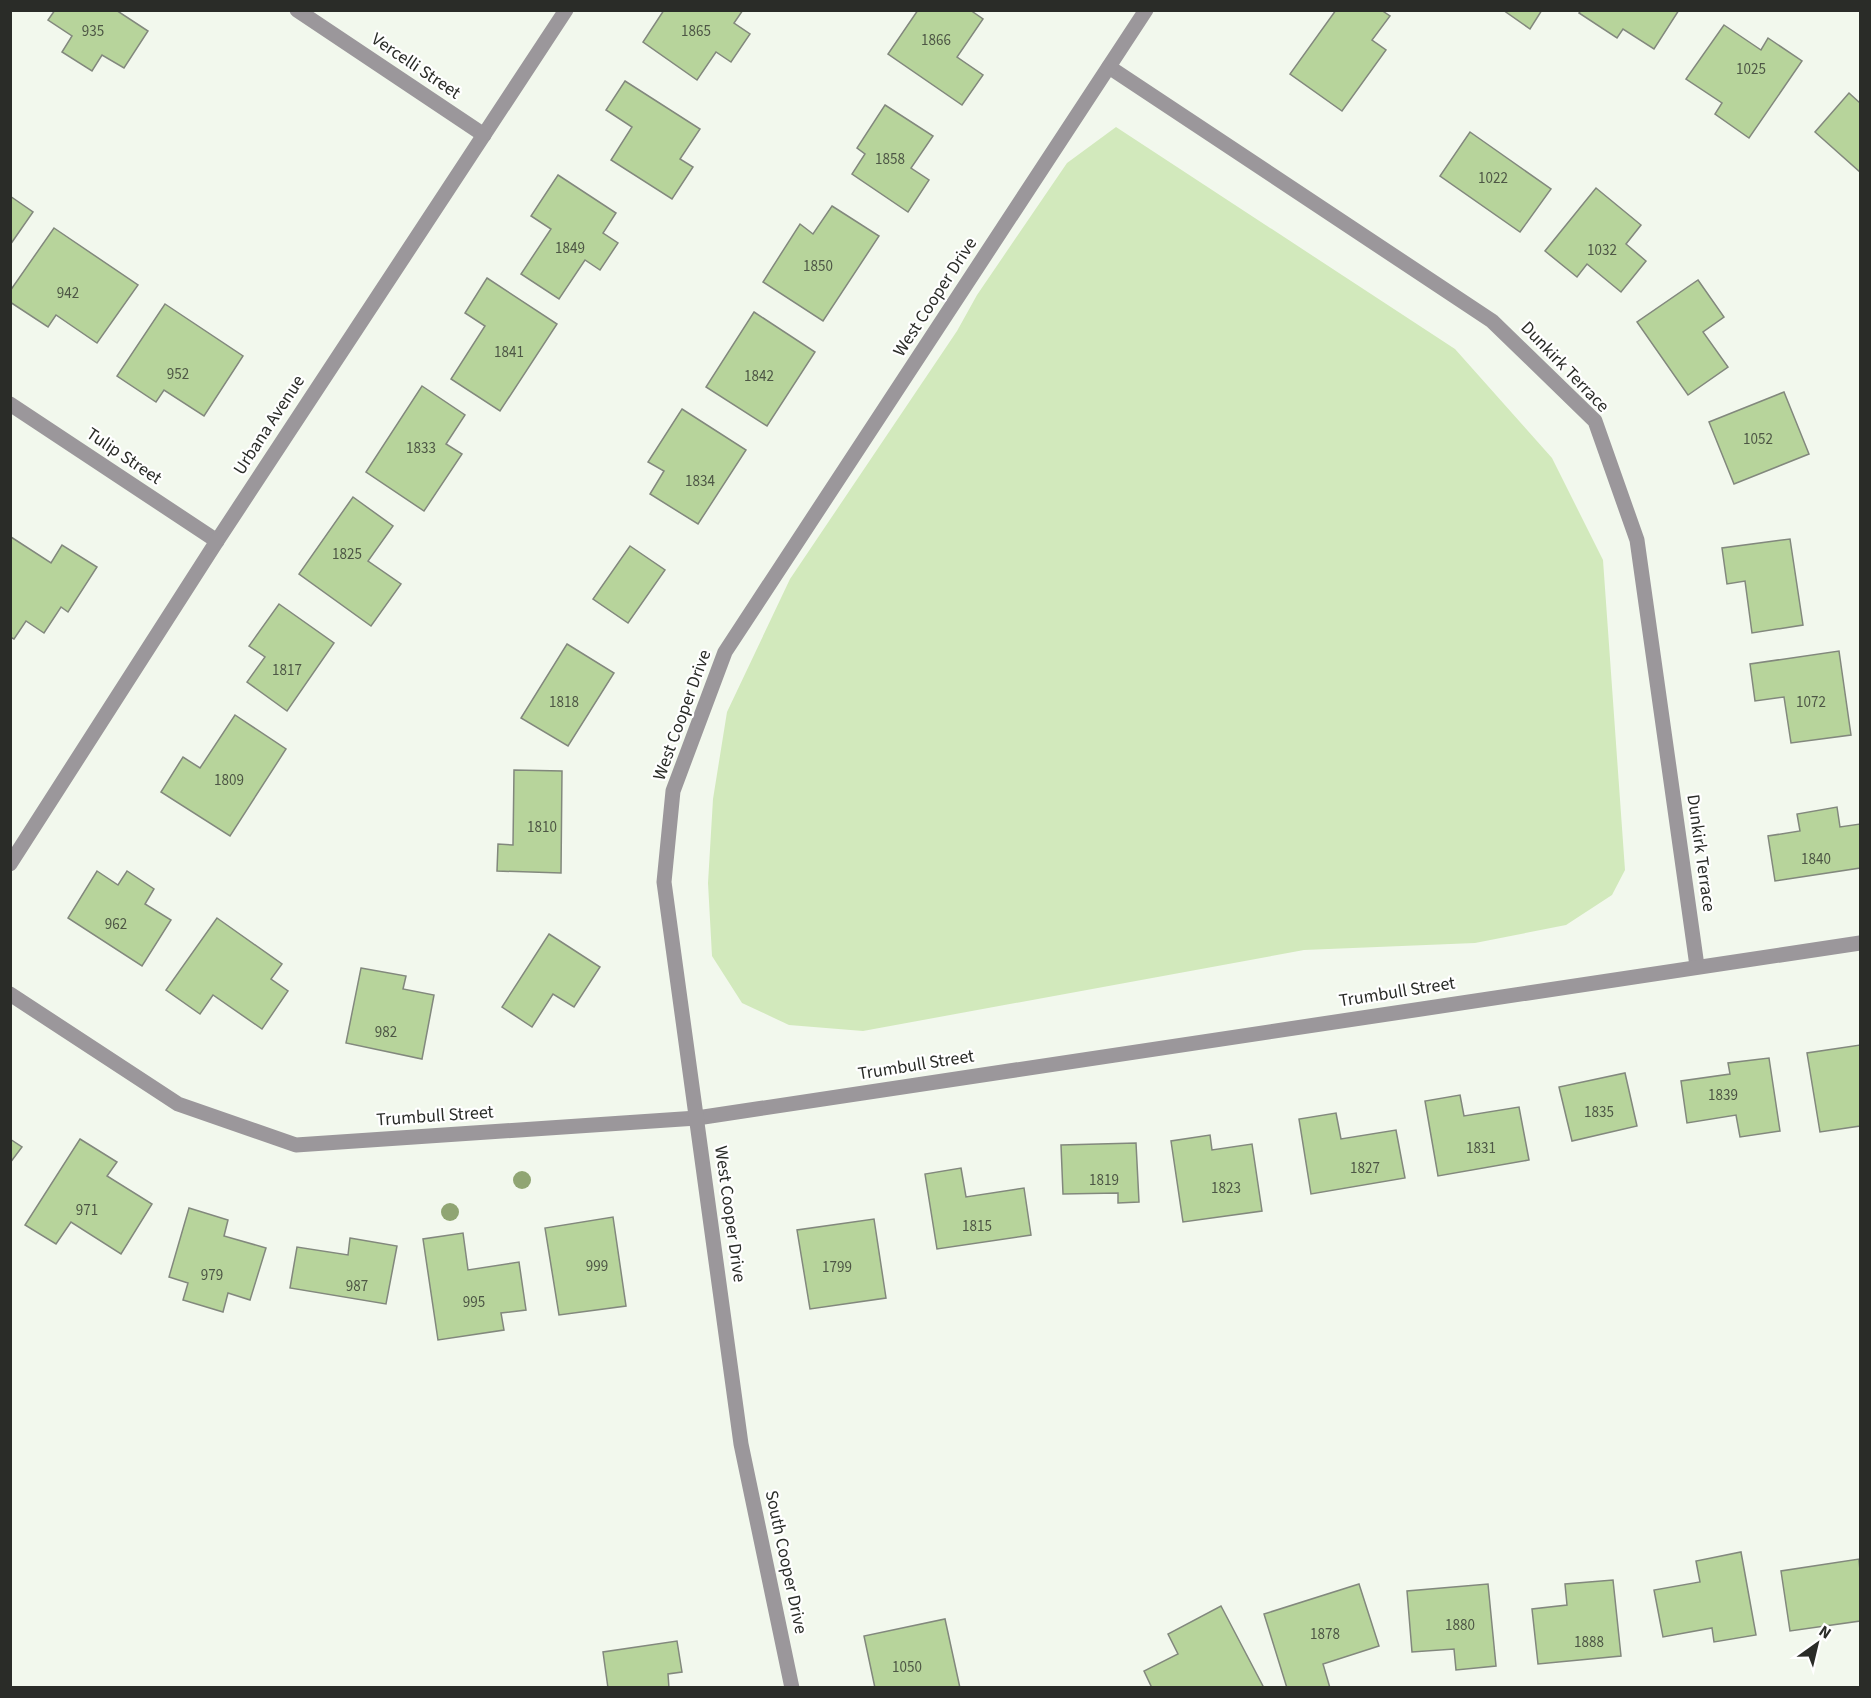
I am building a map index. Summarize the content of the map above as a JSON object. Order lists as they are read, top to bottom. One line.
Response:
{"streets":{"street":["Vercelli Street","West Cooper Drive","Dunkirk Terrace","Urbana Avenue","Tulip Street","Trumbull Street","South Cooper Drive"]},"crossings":[["Vercelli Street","Urbana Avenue"],["West Cooper Drive","Dunkirk Terrace"],["West Cooper Drive","Trumbull Street"],["West Cooper Drive","South Cooper Drive"],["Dunkirk Terrace","Trumbull Street"],["Urbana Avenue","Tulip Street"]],"house_numbers":["935","1865","1866","1025","1858","1022","1849","1032","1850","942","1841","952","1842","1052","1833","1834","1825","1817","1818","1072","1809","1810","1840","962","982","1839","1835","1831","1827","1819","1823","971","1815","999","1799","979","987","995","1880","1878","1888","1050"],"north":"top right"}
